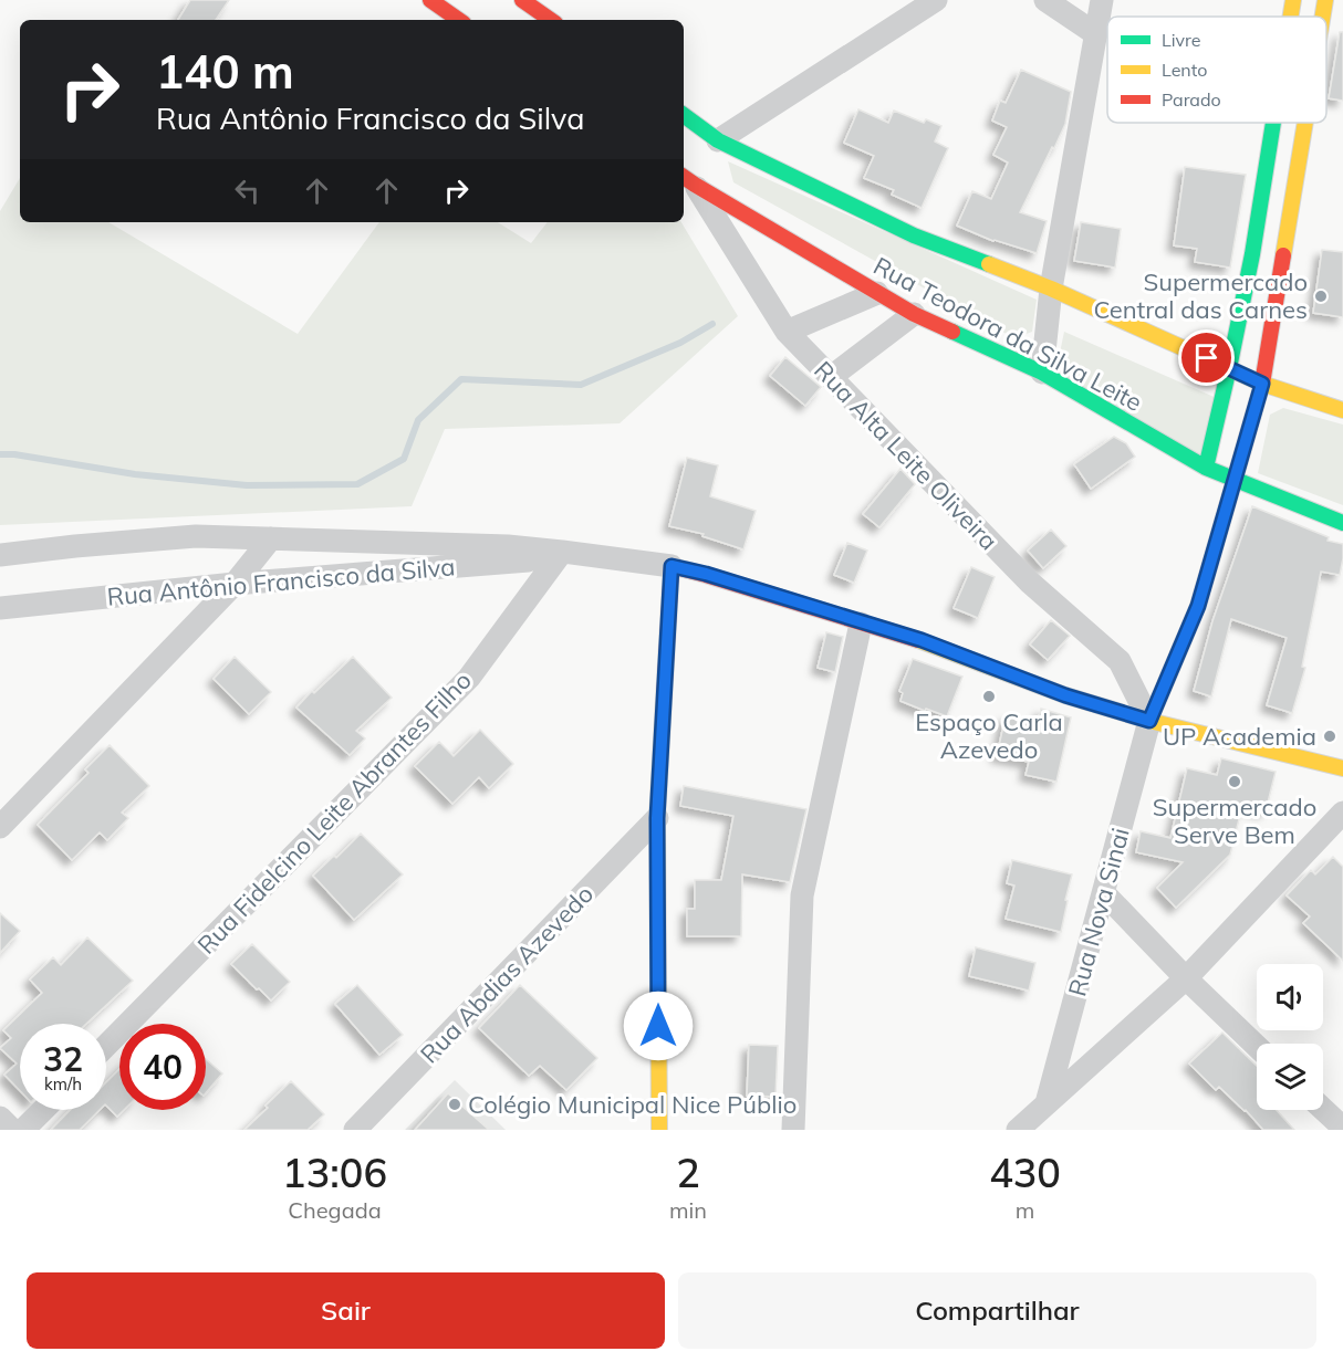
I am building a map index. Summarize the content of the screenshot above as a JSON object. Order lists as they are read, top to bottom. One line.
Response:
{"streets":{"main road":["Rua Teodora da Silva Leite","Rua Antônio Francisco da Silva"],"street":["Rua Alta Leite Oliveira","Rua Fidelcino Leite Abrantes Filho","Rua Nova Sinai","Rua Abdias Azevedo"]},"crossings":[["Rua Teodora da Silva Leite","Rua Alta Leite Oliveira"],["Rua Alta Leite Oliveira","Rua Antônio Francisco da Silva"],["Rua Alta Leite Oliveira","Rua Nova Sinai"],["Rua Antônio Francisco da Silva","Rua Fidelcino Leite Abrantes Filho"],["Rua Antônio Francisco da Silva","Rua Nova Sinai"]],"places":["Supermercado Central das Carnes","Espaço Carla Azevedo","UP Academia","Supermercado Serve Bem","Colégio Municipal Nice Públio"],"legend":["Livre","Lento","Parado"],"page":{"turn":["140 m","Rua Antônio Francisco da Silva"],"speed":"32 km/h","limit":"40","eta":["13:06","Chegada","2","min","430","m"],"buttons":["Sair","Compartilhar"]}}
